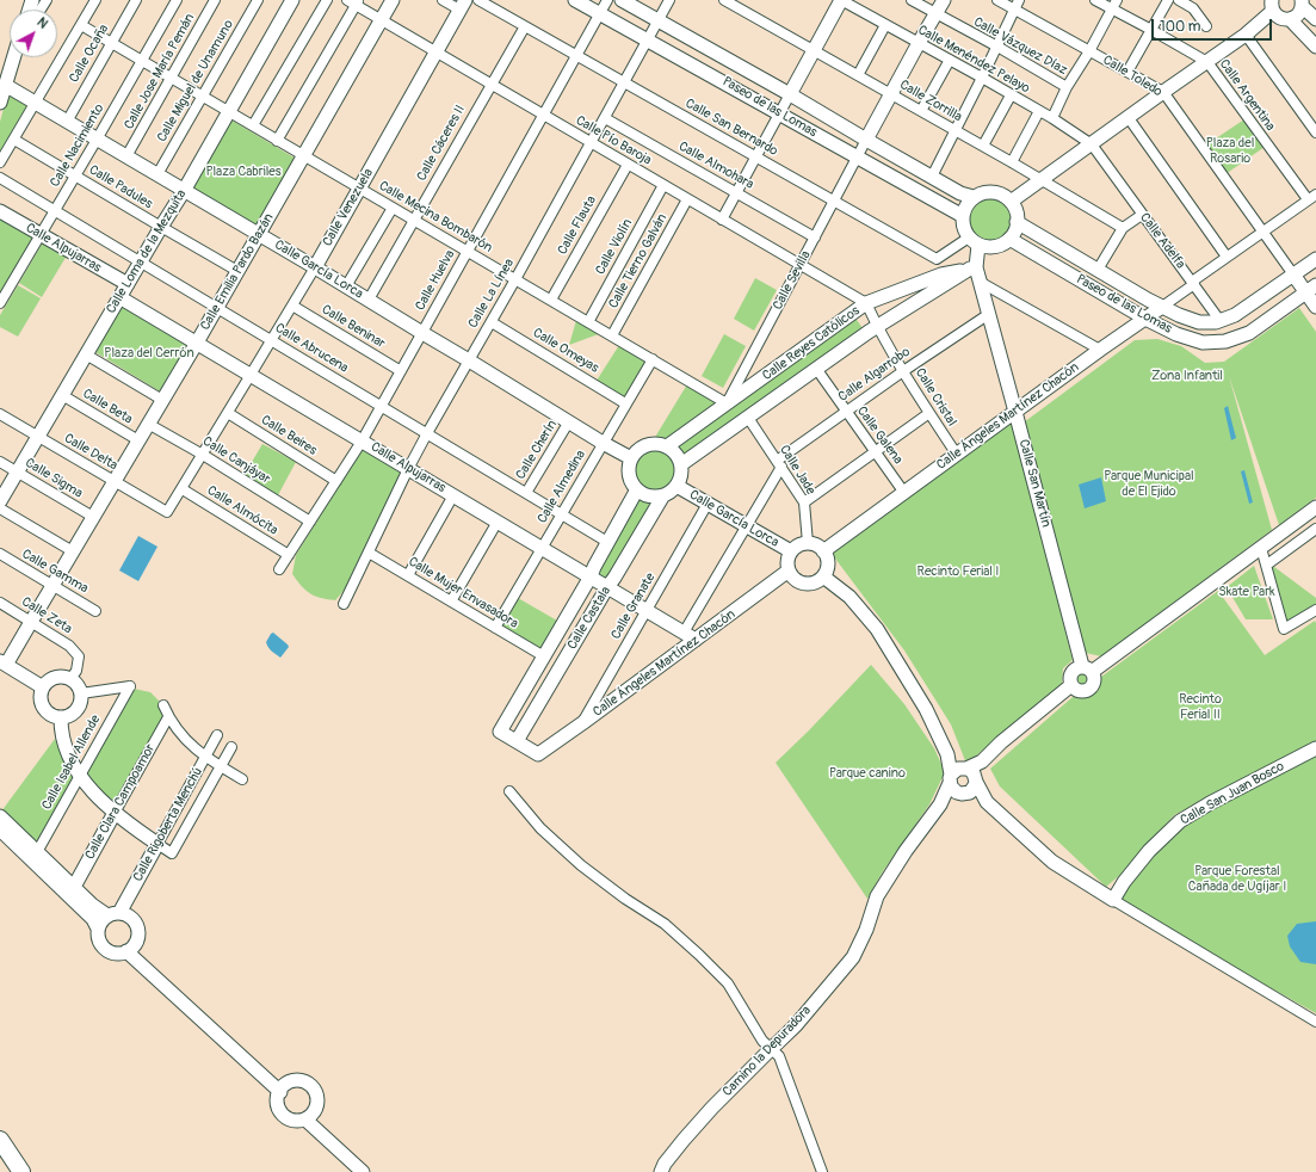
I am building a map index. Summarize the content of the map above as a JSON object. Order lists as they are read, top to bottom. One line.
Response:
{"streets":{"street":["Calle Vázquez Díaz","Calle Ocaña","Calle Menéndez Pelayo","Calle Jose María Pemán","Calle Toledo","Calle Miguel de Unamuno","Calle Argentina","Calle Zorrilla","Paseo de las Lomas","Calle San Bernardo","Calle Pío Baroja","Calle Cáceres II","Calle Nacimiento","Calle Almohara","Calle Padules","Calle Venezuela","Calle Mecina Bombarón","Calle Flauta","Calle Adelfa","Calle Violín","Calle Alpujarras","Calle Loma de la Mezquita","Calle Tierno Galván","Calle García Lorca","Calle Emilia Pardo Bazán","Calle Huelva","Calle Sevilla","Calle La Línea","Calle Beninar","Calle Reyes Católicos","Calle Abrucena","Calle Omeyas","Calle Algarrobo","Calle Cristal","Calle Beta","Calle Ángeles Martínez Chacón","Calle Beires","Calle Galena","Calle Cherín","Calle Delta","Calle Canjáyar","Calle Jade","Calle Sigma","Calle San Martín","Calle Almedina","Calle Almócita","Calle Gamma","Calle Mujer Envasadora","Calle Granate","Calle Zeta","Calle Castala","Calle Isabel Allende","Calle San Juan Bosco","Calle Clara Campoamor","Calle Rigoberta Menchú","Camino la Depuradora"]},"crossings":[["Calle Ocaña","Calle Mecina Bombarón"],["Calle Ocaña","Calle García Lorca"],["Calle Menéndez Pelayo","Calle Adelfa"],["Calle Jose María Pemán","Calle Mecina Bombarón"],["Calle Jose María Pemán","Calle García Lorca"],["Calle Toledo","Paseo de las Lomas"],["Calle Toledo","Calle Ángeles Martínez Chacón"],["Calle Miguel de Unamuno","Calle Mecina Bombarón"],["Calle Miguel de Unamuno","Calle García Lorca"],["Calle Argentina","Calle Ángeles Martínez Chacón"],["Paseo de las Lomas","Calle San Bernardo"],["Paseo de las Lomas","Calle Adelfa"],["Paseo de las Lomas","Calle Huelva"],["Paseo de las Lomas","Calle Sevilla"],["Paseo de las Lomas","Calle La Línea"],["Paseo de las Lomas","Calle Ángeles Martínez Chacón"],["Paseo de las Lomas","Calle San Martín"],["Calle San Bernardo","Calle Cáceres II"],["Calle San Bernardo","Calle Huelva"],["Calle San Bernardo","Calle Sevilla"],["Calle San Bernardo","Calle La Línea"],["Calle San Bernardo","Calle San Martín"],["Calle Pío Baroja","Calle Cáceres II"],["Calle Pío Baroja","Calle Venezuela"],["Calle Pío Baroja","Calle Flauta"],["Calle Pío Baroja","Calle Violín"],["Calle Pío Baroja","Calle Tierno Galván"],["Calle Pío Baroja","Calle Emilia Pardo Bazán"],["Calle Pío Baroja","Calle Huelva"],["Calle Pío Baroja","Calle Sevilla"],["Calle Pío Baroja","Calle La Línea"],["Calle Pío Baroja","Calle Reyes Católicos"],["Calle Pío Baroja","Calle Cristal"],["Calle Cáceres II","Calle Mecina Bombarón"],["Calle Cáceres II","Calle García Lorca"],["Calle Nacimiento","Calle Padules"],["Calle Nacimiento","Calle Mecina Bombarón"],["Calle Nacimiento","Calle Alpujarras"],["Calle Nacimiento","Calle García Lorca"],["Calle Nacimiento","Calle Abrucena"],["Calle Almohara","Calle Sevilla"],["Calle Almohara","Calle La Línea"],["Calle Padules","Calle Loma de la Mezquita"],["Calle Padules","Calle Emilia Pardo Bazán"],["Calle Venezuela","Calle Mecina Bombarón"],["Calle Venezuela","Calle Alpujarras"],["Calle Venezuela","Calle García Lorca"],["Calle Venezuela","Calle Beninar"],["Calle Venezuela","Calle Abrucena"],["Calle Venezuela","Calle Beires"],["Calle Venezuela","Calle Delta"],["Calle Venezuela","Calle Canjáyar"],["Calle Venezuela","Calle Almócita"],["Calle Mecina Bombarón","Calle Flauta"],["Calle Mecina Bombarón","Calle Violín"],["Calle Mecina Bombarón","Calle Loma de la Mezquita"],["Calle Mecina Bombarón","Calle Tierno Galván"],["Calle Mecina Bombarón","Calle Emilia Pardo Bazán"],["Calle Mecina Bombarón","Calle Huelva"],["Calle Mecina Bombarón","Calle Sevilla"],["Calle Mecina Bombarón","Calle La Línea"],["Calle Mecina Bombarón","Calle Reyes Católicos"],["Calle Mecina Bombarón","Calle Almedina"],["Calle Adelfa","Calle Ángeles Martínez Chacón"],["Calle Alpujarras","Calle Loma de la Mezquita"],["Calle Alpujarras","Calle Emilia Pardo Bazán"],["Calle Alpujarras","Calle Huelva"],["Calle Alpujarras","Calle La Línea"],["Calle Alpujarras","Calle Algarrobo"],["Calle Alpujarras","Calle Ángeles Martínez Chacón"],["Calle Alpujarras","Calle Almedina"],["Calle Alpujarras","Calle Granate"],["Calle Alpujarras","Calle Castala"],["Calle Loma de la Mezquita","Calle García Lorca"],["Calle Loma de la Mezquita","Calle Abrucena"],["Calle Loma de la Mezquita","Calle Beta"],["Calle Loma de la Mezquita","Calle Delta"],["Calle Loma de la Mezquita","Calle Sigma"],["Calle García Lorca","Calle Emilia Pardo Bazán"],["Calle García Lorca","Calle Huelva"],["Calle García Lorca","Calle La Línea"],["Calle García Lorca","Calle Reyes Católicos"],["Calle García Lorca","Calle Algarrobo"],["Calle García Lorca","Calle Ángeles Martínez Chacón"],["Calle García Lorca","Calle Cherín"],["Calle García Lorca","Calle Jade"],["Calle García Lorca","Calle Almedina"],["Calle García Lorca","Calle Granate"],["Calle García Lorca","Calle Castala"],["Calle Emilia Pardo Bazán","Calle Abrucena"],["Calle Emilia Pardo Bazán","Calle Beta"],["Calle Emilia Pardo Bazán","Calle Delta"],["Calle Emilia Pardo Bazán","Calle Canjáyar"],["Calle Emilia Pardo Bazán","Calle Sigma"],["Calle Emilia Pardo Bazán","Calle Gamma"],["Calle Emilia Pardo Bazán","Calle Zeta"],["Calle Huelva","Calle Beninar"],["Calle Huelva","Calle Abrucena"],["Calle Huelva","Calle Beires"],["Calle Huelva","Calle Canjáyar"],["Calle Huelva","Calle Almócita"],["Calle Sevilla","Calle Reyes Católicos"],["Calle La Línea","Calle Abrucena"],["Calle La Línea","Calle Omeyas"],["Calle La Línea","Calle Mujer Envasadora"],["Calle Reyes Católicos","Calle Cristal"],["Calle Reyes Católicos","Calle Galena"],["Calle Reyes Católicos","Calle Jade"],["Calle Reyes Católicos","Calle San Martín"],["Calle Reyes Católicos","Calle Castala"],["Calle Abrucena","Calle Cherín"],["Calle Abrucena","Calle Almedina"],["Calle Abrucena","Calle Castala"],["Calle Omeyas","Calle Almedina"],["Calle Algarrobo","Calle Cristal"],["Calle Algarrobo","Calle Galena"],["Calle Algarrobo","Calle Jade"],["Calle Algarrobo","Calle San Martín"],["Calle Cristal","Calle Ángeles Martínez Chacón"],["Calle Ángeles Martínez Chacón","Calle Galena"],["Calle Ángeles Martínez Chacón","Calle Jade"],["Calle Ángeles Martínez Chacón","Calle San Martín"],["Calle Ángeles Martínez Chacón","Calle Granate"],["Calle Ángeles Martínez Chacón","Calle Castala"],["Calle San Martín","Camino la Depuradora"],["Calle Almedina","Calle Mujer Envasadora"],["Calle Mujer Envasadora","Calle Castala"],["Calle Zeta","Calle Isabel Allende"]],"parks":["Plaza del Rosario","Plaza Cabriles","Plaza del Cerrón","Zona Infantil","Parque Municipal de El Ejido","Recinto Ferial I","Skate Park","Recinto Ferial II","Parque canino","Parque Forestal Cañada de Ugíjar I"],"scale_bar":"100 m","north":"top right"}
